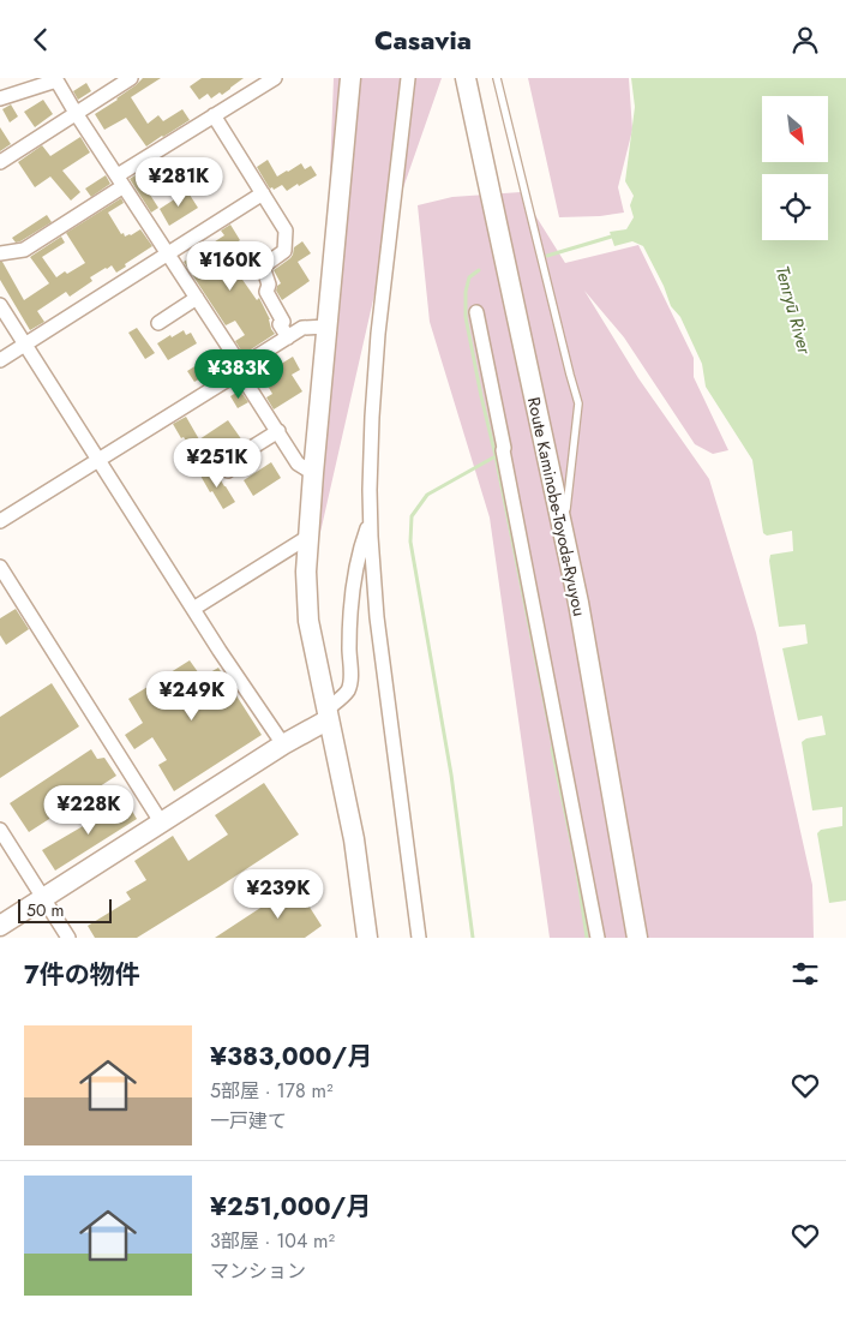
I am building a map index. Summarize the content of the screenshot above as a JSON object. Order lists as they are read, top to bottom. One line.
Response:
{"streets":{"street":["Route Kaminobe-Toyoda-Ryuyou"]},"water":["Tenryū River"],"scale_bar":"50 m","north":"bottom right","page":{"header":"Casavia","price":["¥281K","¥160K","¥383K","¥251K","¥249K","¥228K","¥239K"],"scale":"50 m","heading":"7件の物件","list":[{"name":"¥383,000/月","note":"5部屋 · 178 m² · 一戸建て"},{"name":"¥251,000/月","note":"3部屋 · 104 m² · マンション"}]}}
